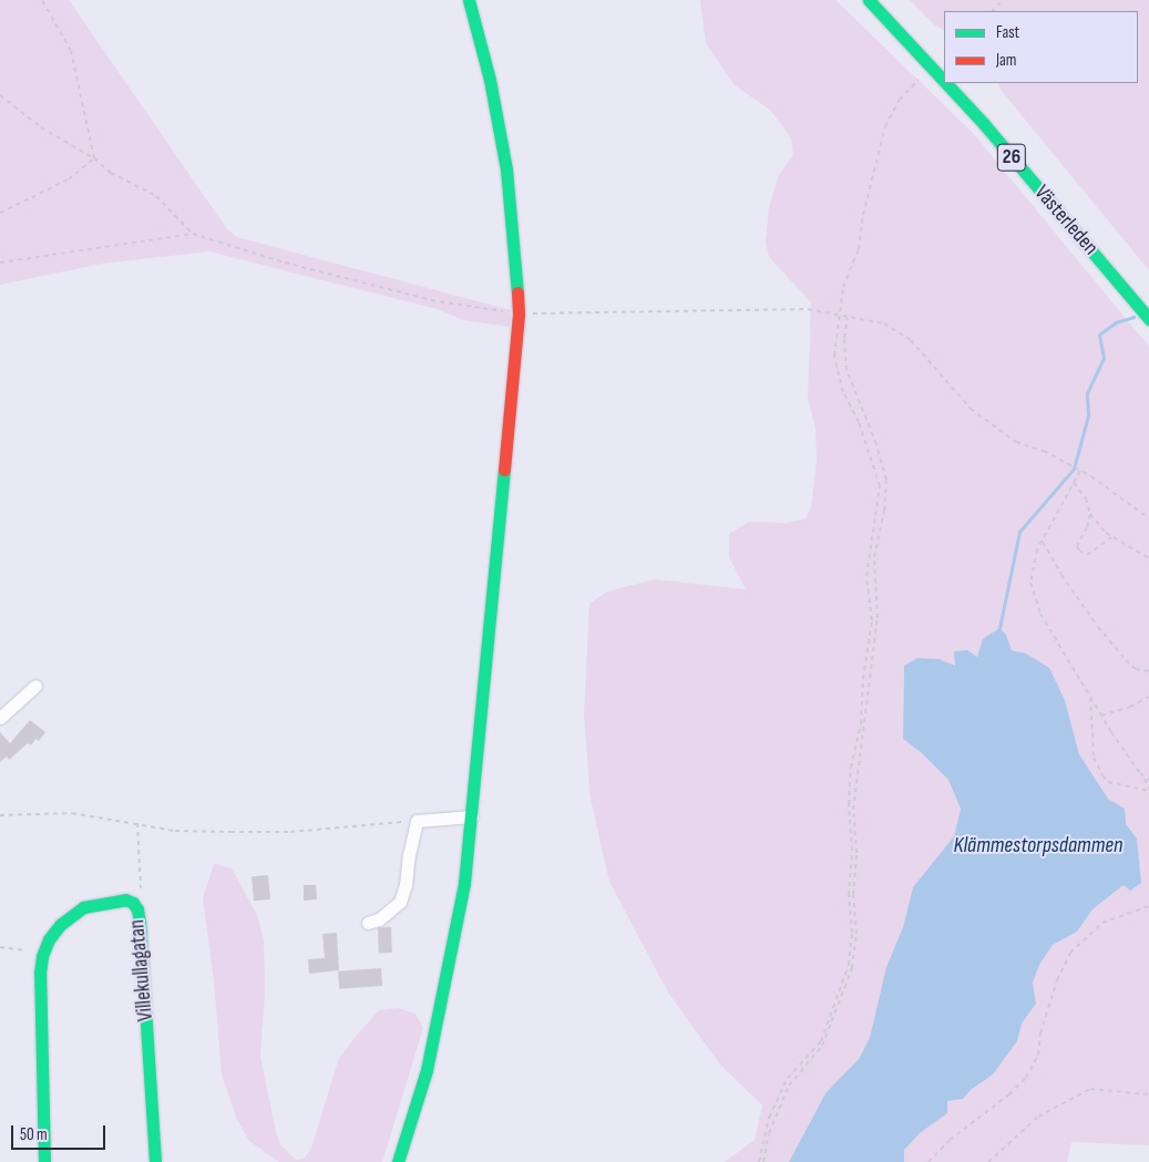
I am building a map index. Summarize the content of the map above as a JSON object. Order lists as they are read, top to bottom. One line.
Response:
{"streets":{"main road":["26","Västerleden","Villekullagatan"]},"water":["Klämmestorpsdammen"],"legend":["Fast","Jam"],"scale_bar":"50 m"}
